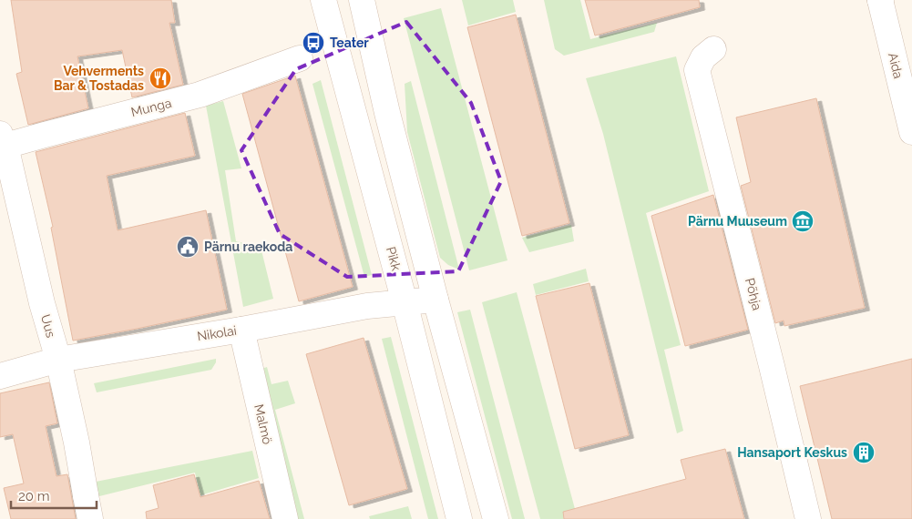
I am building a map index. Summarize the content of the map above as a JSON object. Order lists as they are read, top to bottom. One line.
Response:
{"streets":{"street":["Aida","Munga","Pikk","Põhja","Uus","Nikolai","Malmö"]},"crossings":[["Munga","Uus"],["Pikk","Nikolai"],["Uus","Nikolai"],["Nikolai","Malmö"]],"places":{"bus stop":["Teater"],"restaurant":["Vehverments Bar & Tostadas"],"museum":["Pärnu Muuseum"],"public building":["Pärnu raekoda"],"building":["Hansaport Keskus"]},"scale_bar":"20 m"}
